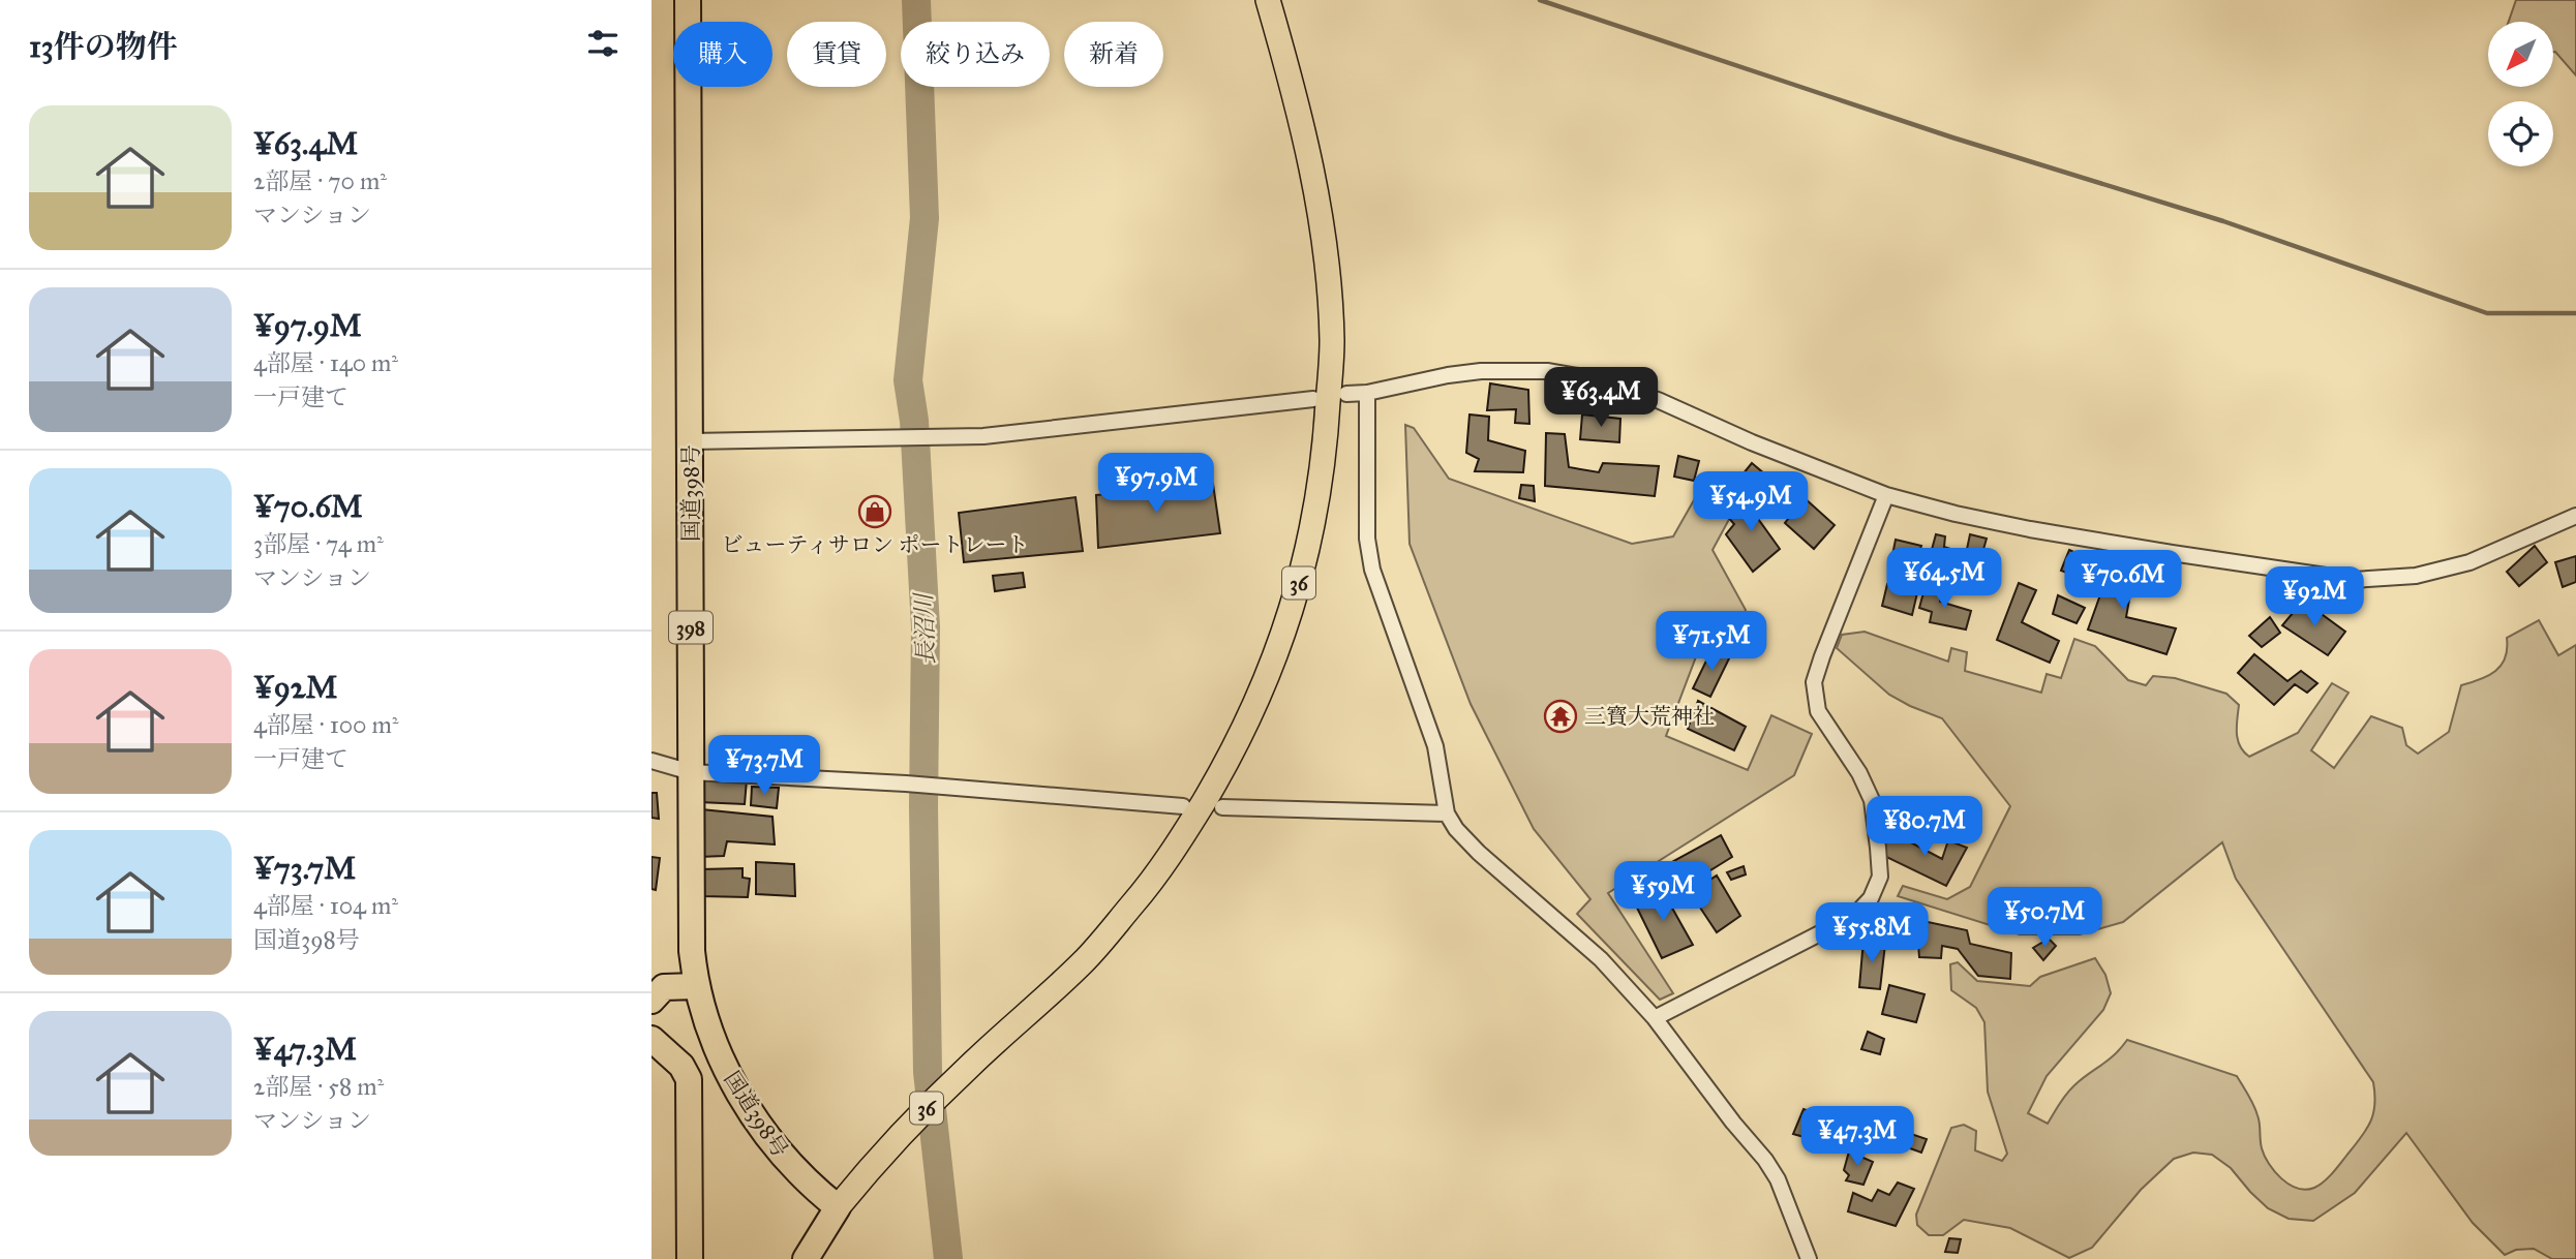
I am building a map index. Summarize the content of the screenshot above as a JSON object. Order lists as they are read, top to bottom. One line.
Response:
{"streets":{"highway":["国道398号","398"],"main road":["36"]},"crossings":[["国道398号","36"]],"water":["長沼川"],"places":{"shop":["ビューティサロン ポートレート"],"temple":["三寳大荒神社"]},"north":"bottom left","page":{"heading":"13件の物件","chip":["購入","賃貸","絞り込み","新着"],"list":[{"name":"¥63.4M","note":"2部屋 · 70 m² · マンション"},{"name":"¥97.9M","note":"4部屋 · 140 m² · 一戸建て"},{"name":"¥70.6M","note":"3部屋 · 74 m² · マンション"},{"name":"¥92M","note":"4部屋 · 100 m² · 一戸建て"},{"name":"¥73.7M","note":"4部屋 · 104 m² · 国道398号"},{"name":"¥47.3M","note":"2部屋 · 58 m² · マンション"}],"price":["¥63.4M","¥97.9M","¥54.9M","¥64.5M","¥70.6M","¥92M","¥71.5M","¥73.7M","¥80.7M","¥59M","¥50.7M","¥55.8M","¥47.3M"]}}
